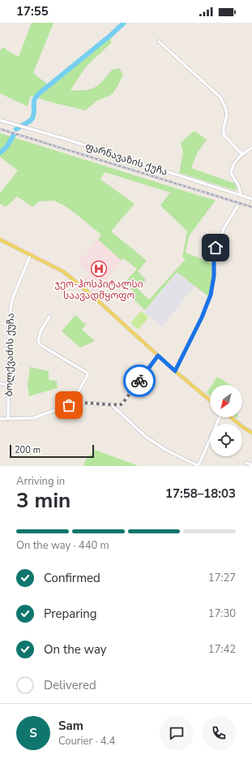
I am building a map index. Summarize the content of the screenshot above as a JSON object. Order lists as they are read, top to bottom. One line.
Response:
{"streets":{"street":["ფარნავაზის ქუჩა","ბოლქვაძის ქუჩა"]},"places":{"hospital":["ჯეო-ჰოსპიტალსი საავადმყოფო"]},"scale_bar":"200 m","north":"bottom left","page":{"status":"17:55","scale":"200 m","heading":["3 min","Arriving in","17:58–18:03"],"panel":["Sam","Courier · 4.4"],"bar":"On the way · 440 m","list":[["Confirmed","17:27"],["Preparing","17:30"],["On the way","17:42"],"Delivered"],"round":"S"}}
